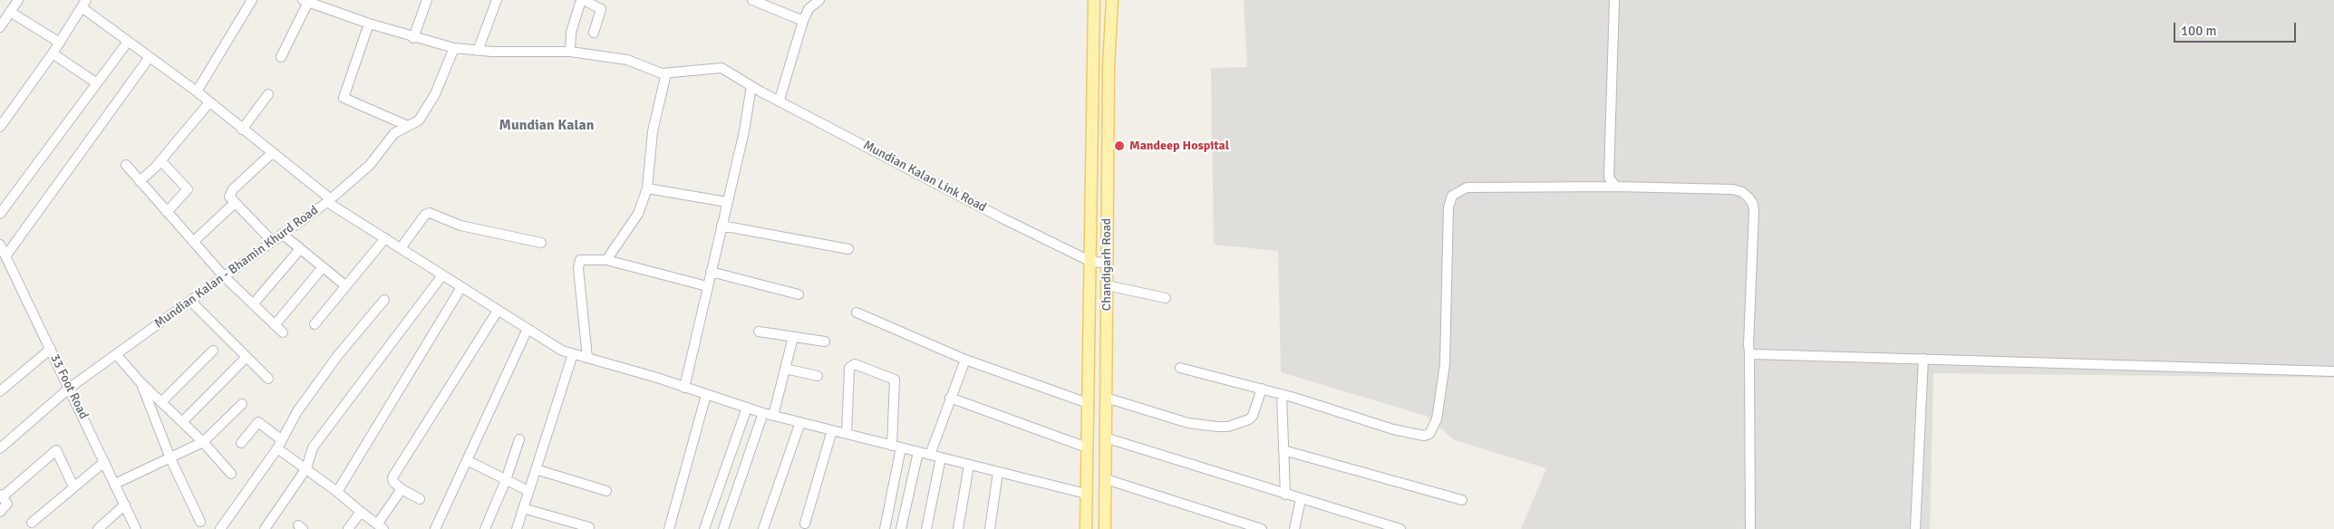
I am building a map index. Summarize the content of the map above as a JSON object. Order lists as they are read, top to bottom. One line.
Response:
{"streets":{"main road":["Chandigarh Road"],"street":["Mundian Kalan Link Road","Mundian Kalan - Bhamin Khurd Road","33 Foot Road"]},"crossings":[["Mundian Kalan Link Road","Chandigarh Road"],["Chandigarh Road","Mundian Kalan - Bhamin Khurd Road"],["Mundian Kalan - Bhamin Khurd Road","33 Foot Road"]],"districts":["Mundian Kalan"],"places":["Mandeep Hospital"],"scale_bar":"100 m"}
